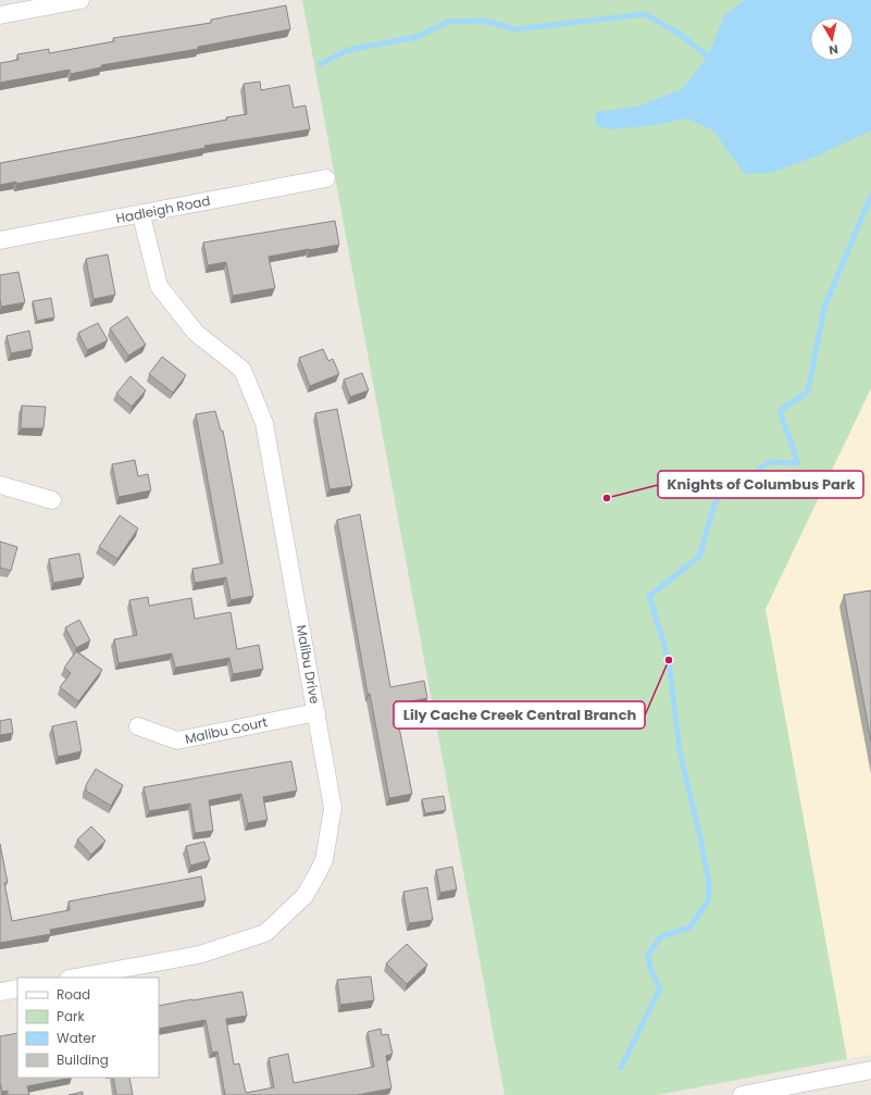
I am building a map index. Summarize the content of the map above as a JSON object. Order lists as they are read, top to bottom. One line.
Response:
{"streets":{"street":["Hadleigh Road","Malibu Drive","Malibu Court"]},"crossings":[["Hadleigh Road","Malibu Drive"],["Malibu Drive","Malibu Court"]],"places":["Knights of Columbus Park","Lily Cache Creek Central Branch"],"legend":["Road","Park","Water","Building"],"north":"bottom"}
